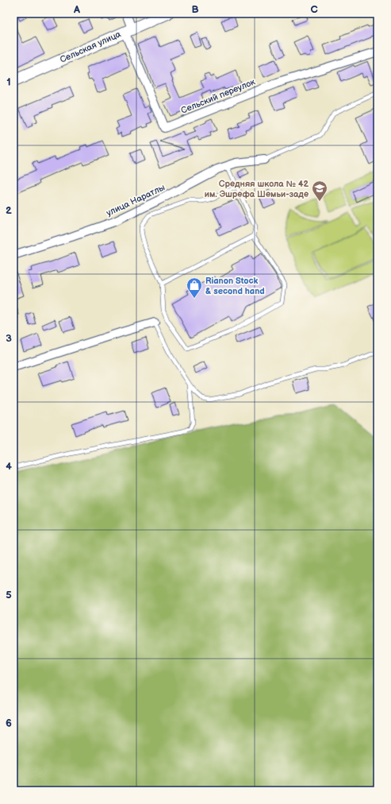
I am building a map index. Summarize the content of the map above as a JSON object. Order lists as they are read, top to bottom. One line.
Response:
{"streets":{"main road":["Сельская улица"],"street":["Сельский переулок","улица Наратлы"]},"crossings":[["Сельская улица","Сельский переулок"]],"places":{"school or university":["Средняя школа № 42 им. Эшрефа Шемьи-заде"],"shop":["Rianon Stock & second hand"]},"grid":{"columns":["A","B","C"],"rows":["1","2","3","4","5","6"]}}
